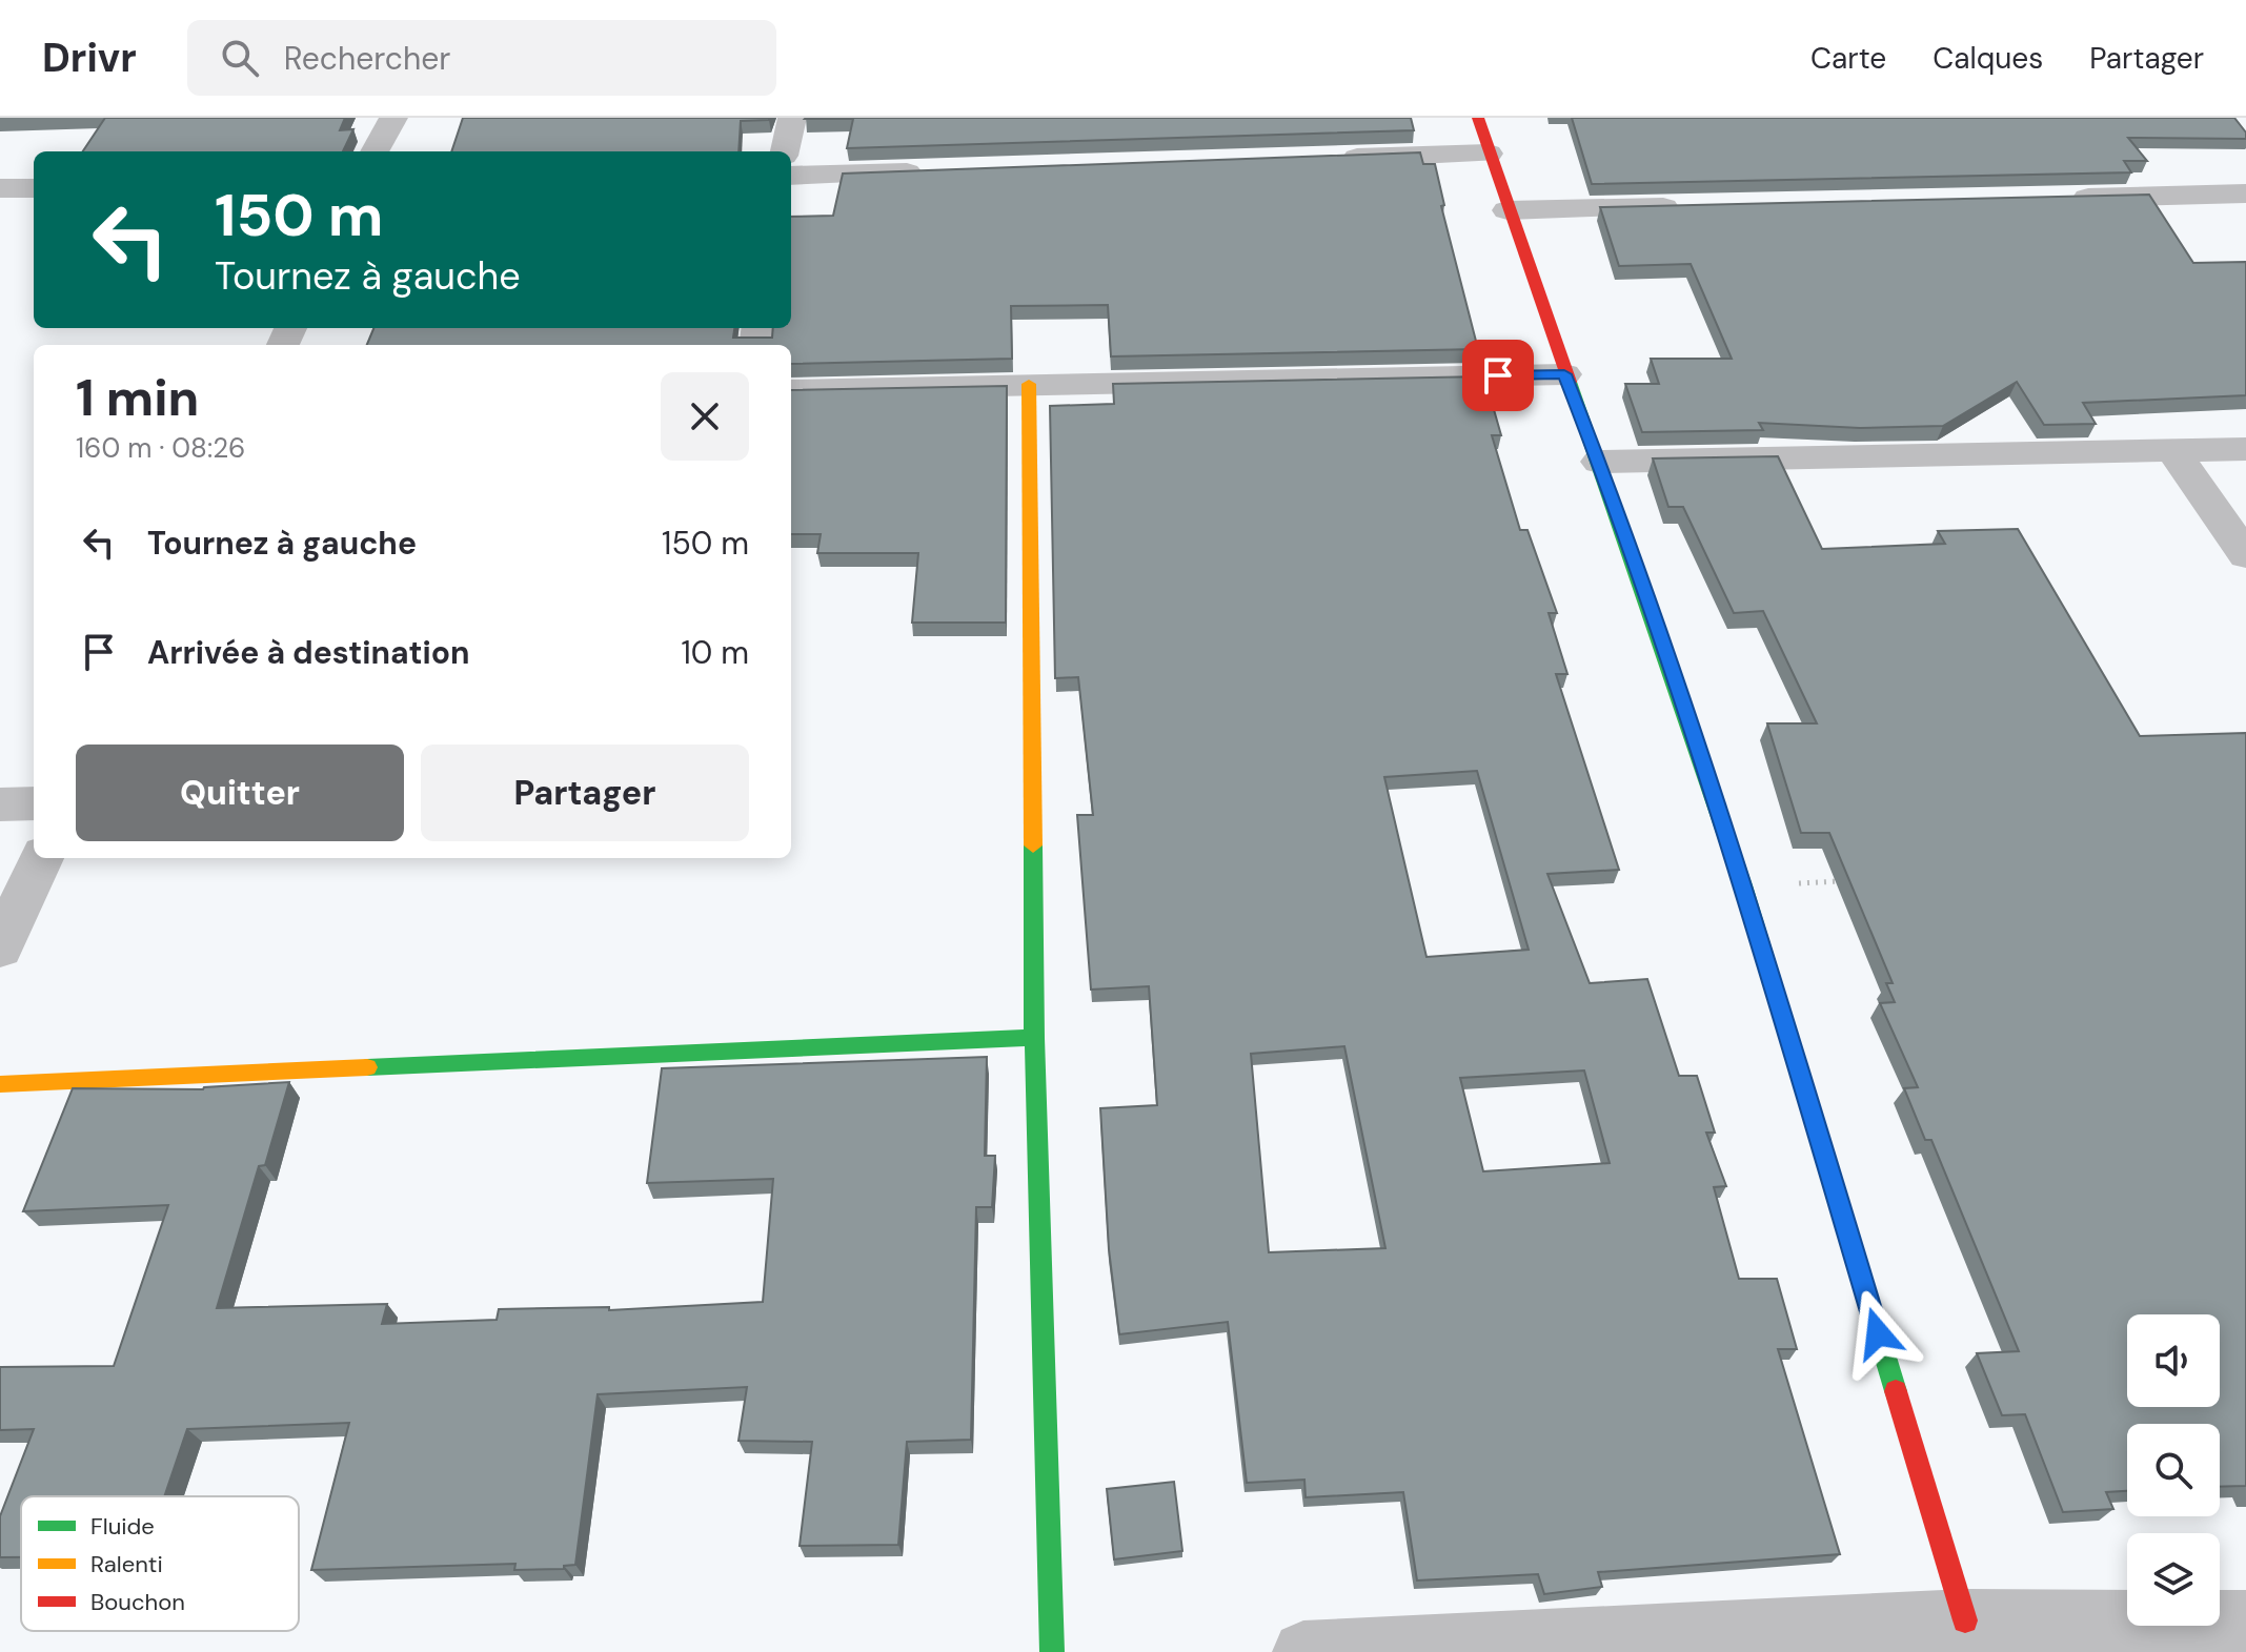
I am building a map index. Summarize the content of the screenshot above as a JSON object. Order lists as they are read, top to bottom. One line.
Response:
{"legend":["Fluide","Ralenti","Bouchon"],"page":{"header":"Drivr","search":"Rechercher","nav":["Carte","Calques","Partager"],"turn":["150 m","Tournez à gauche"],"heading":["1 min","160 m · 08:26"],"list":[{"name":"Tournez à gauche","value":"150 m"},{"name":"Arrivée à destination","value":"10 m"}],"buttons":["Quitter","Partager"]}}
